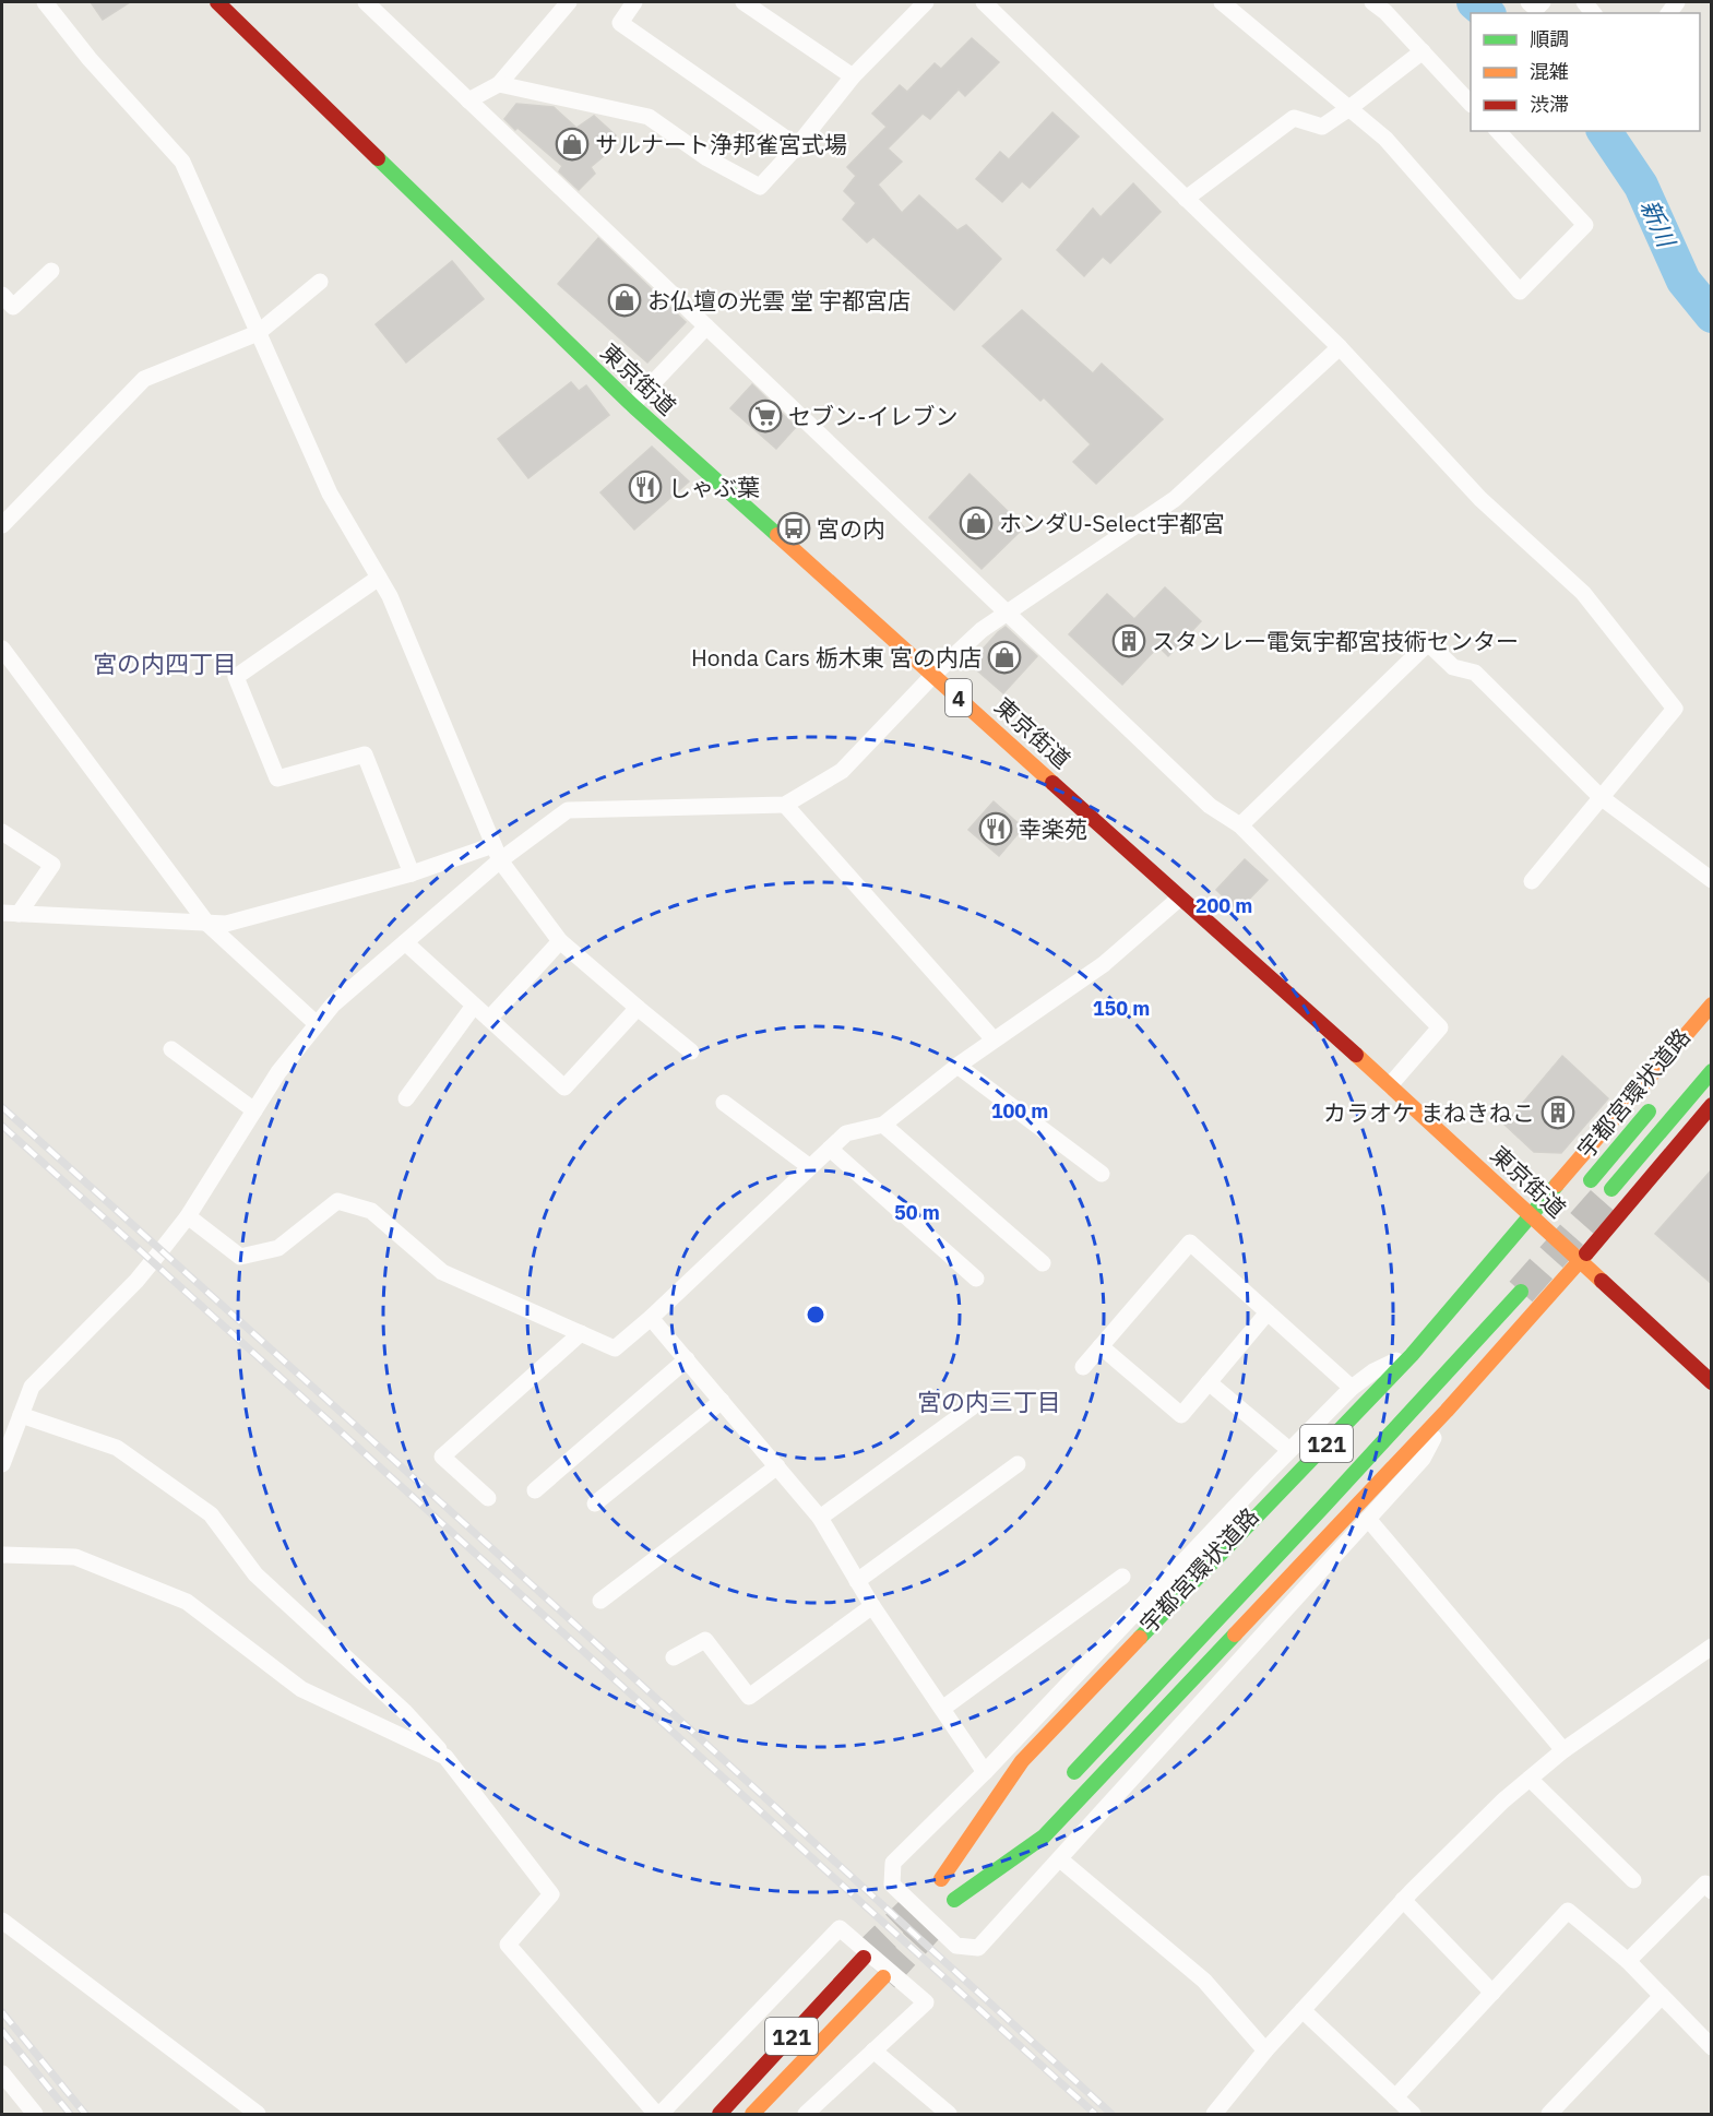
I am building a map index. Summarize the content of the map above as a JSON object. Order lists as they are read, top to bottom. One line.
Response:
{"streets":{"highway":["東京街道","4","宇都宮環状道路","121"]},"crossings":[["東京街道","121"]],"districts":["宮の内四丁目","宮の内三丁目"],"water":["新川"],"places":{"shop":["サルナート浄邦雀宮式場","お仏壇の光雲 堂 宇都宮店","ホンダU-Select宇都宮","Honda Cars 栃木東 宮の内店"],"supermarket":["セブン-イレブン"],"restaurant":["しゃぶ葉","幸楽苑"],"bus stop":["宮の内"],"building":["スタンレー電気宇都宮技術センター","カラオケ まねきねこ"]},"legend":["順調","混雑","渋滞"],"rings":["200 m","150 m","100 m","50 m"]}
